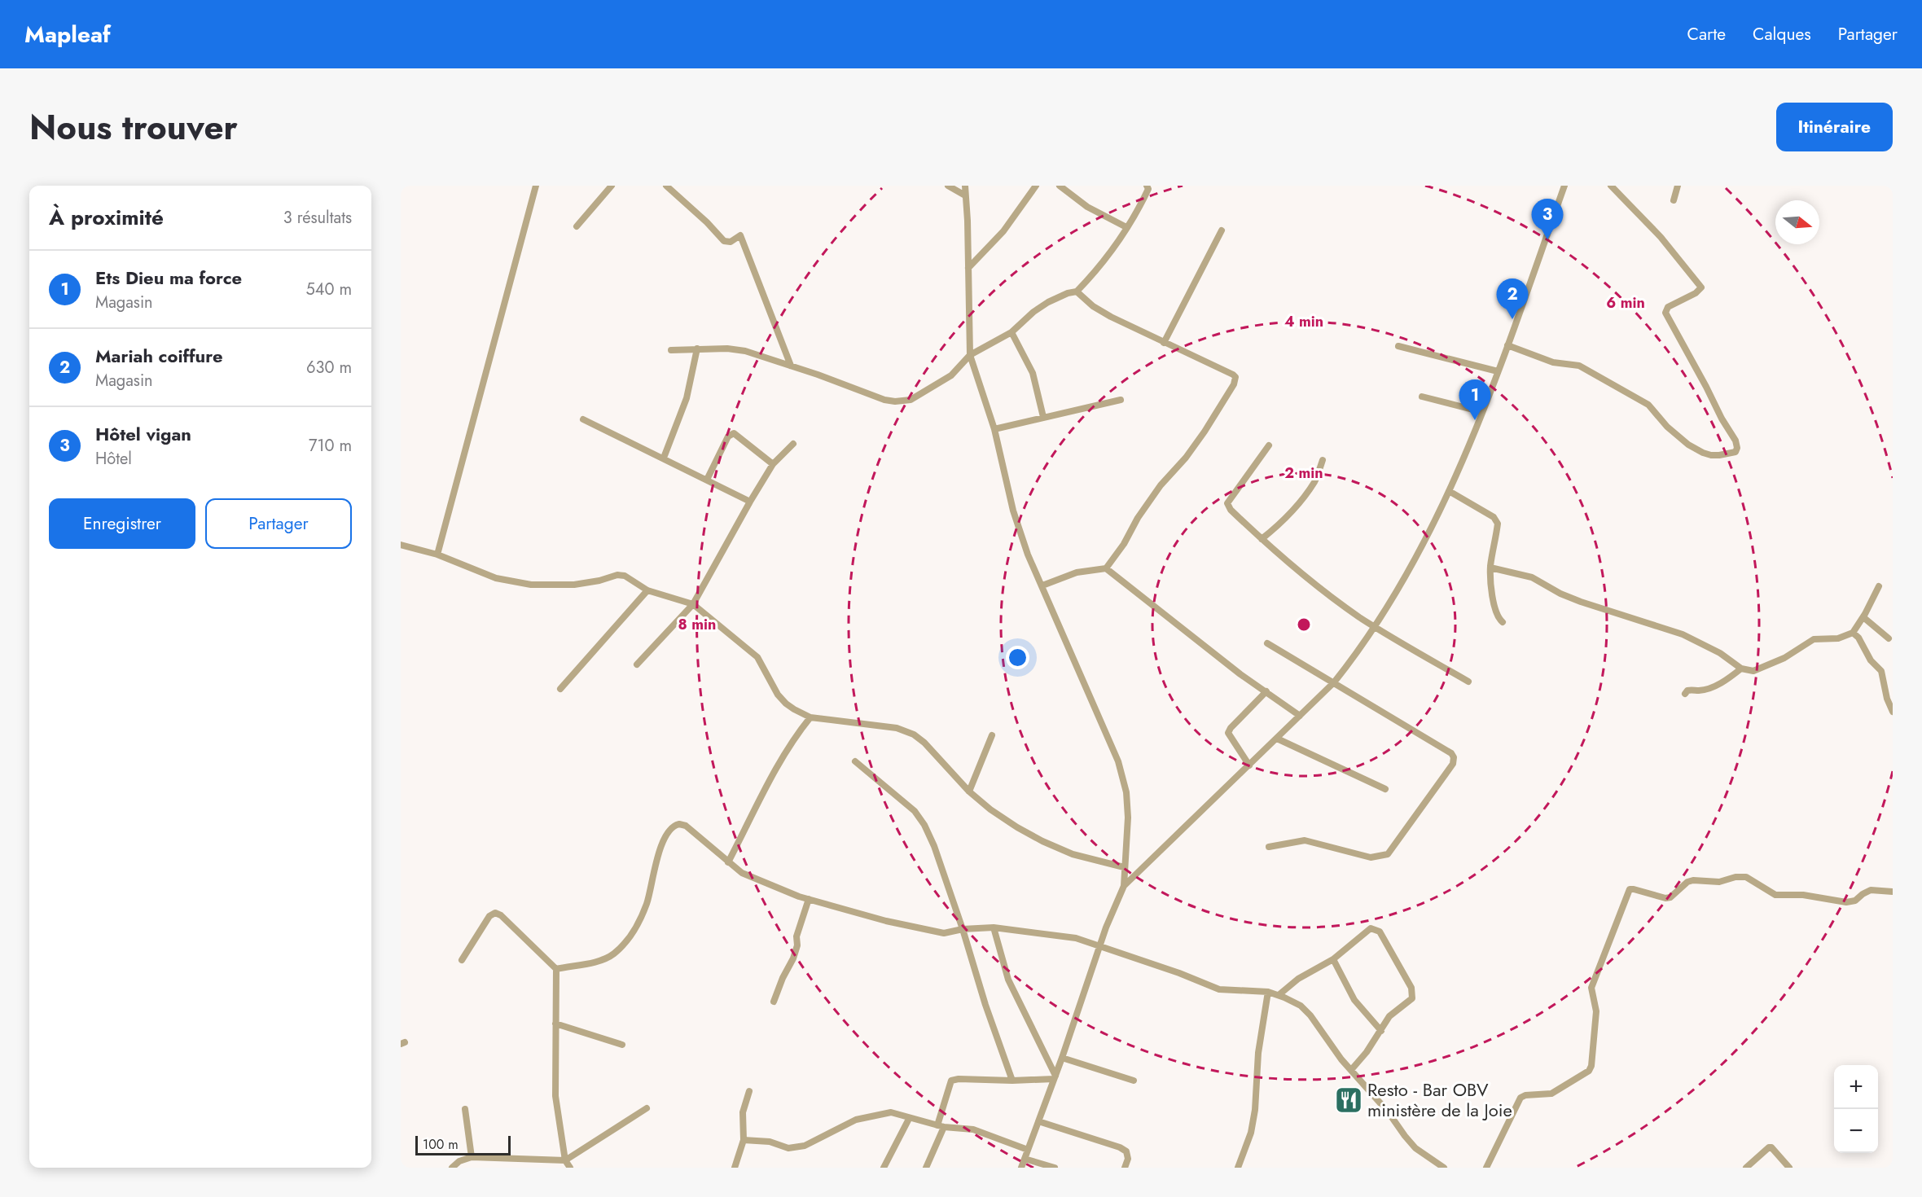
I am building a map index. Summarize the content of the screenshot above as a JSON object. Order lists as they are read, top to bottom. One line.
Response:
{"places":{"restaurant":["Resto - Bar OBV ministère de la Joie"]},"scale_bar":"100 m","north":"right","page":{"header":"Mapleaf","nav":["Carte","Calques","Partager"],"title":"Nous trouver","buttons":["Itinéraire",["Enregistrer","Partager"]],"heading":["À proximité","3 résultats"],"pins":["3","2","1"],"list":[{"mark":"1","name":"Ets Dieu ma force","note":"Magasin","value":"540 m"},{"mark":"2","name":"Mariah coiffure","note":"Magasin","value":"630 m"},{"mark":"3","name":"Hôtel vigan","note":"Hôtel","value":"710 m"}],"map_buttons":["+","−"],"scale":"100 m"},"rings":["6 min","4 min","2 min","8 min"]}
